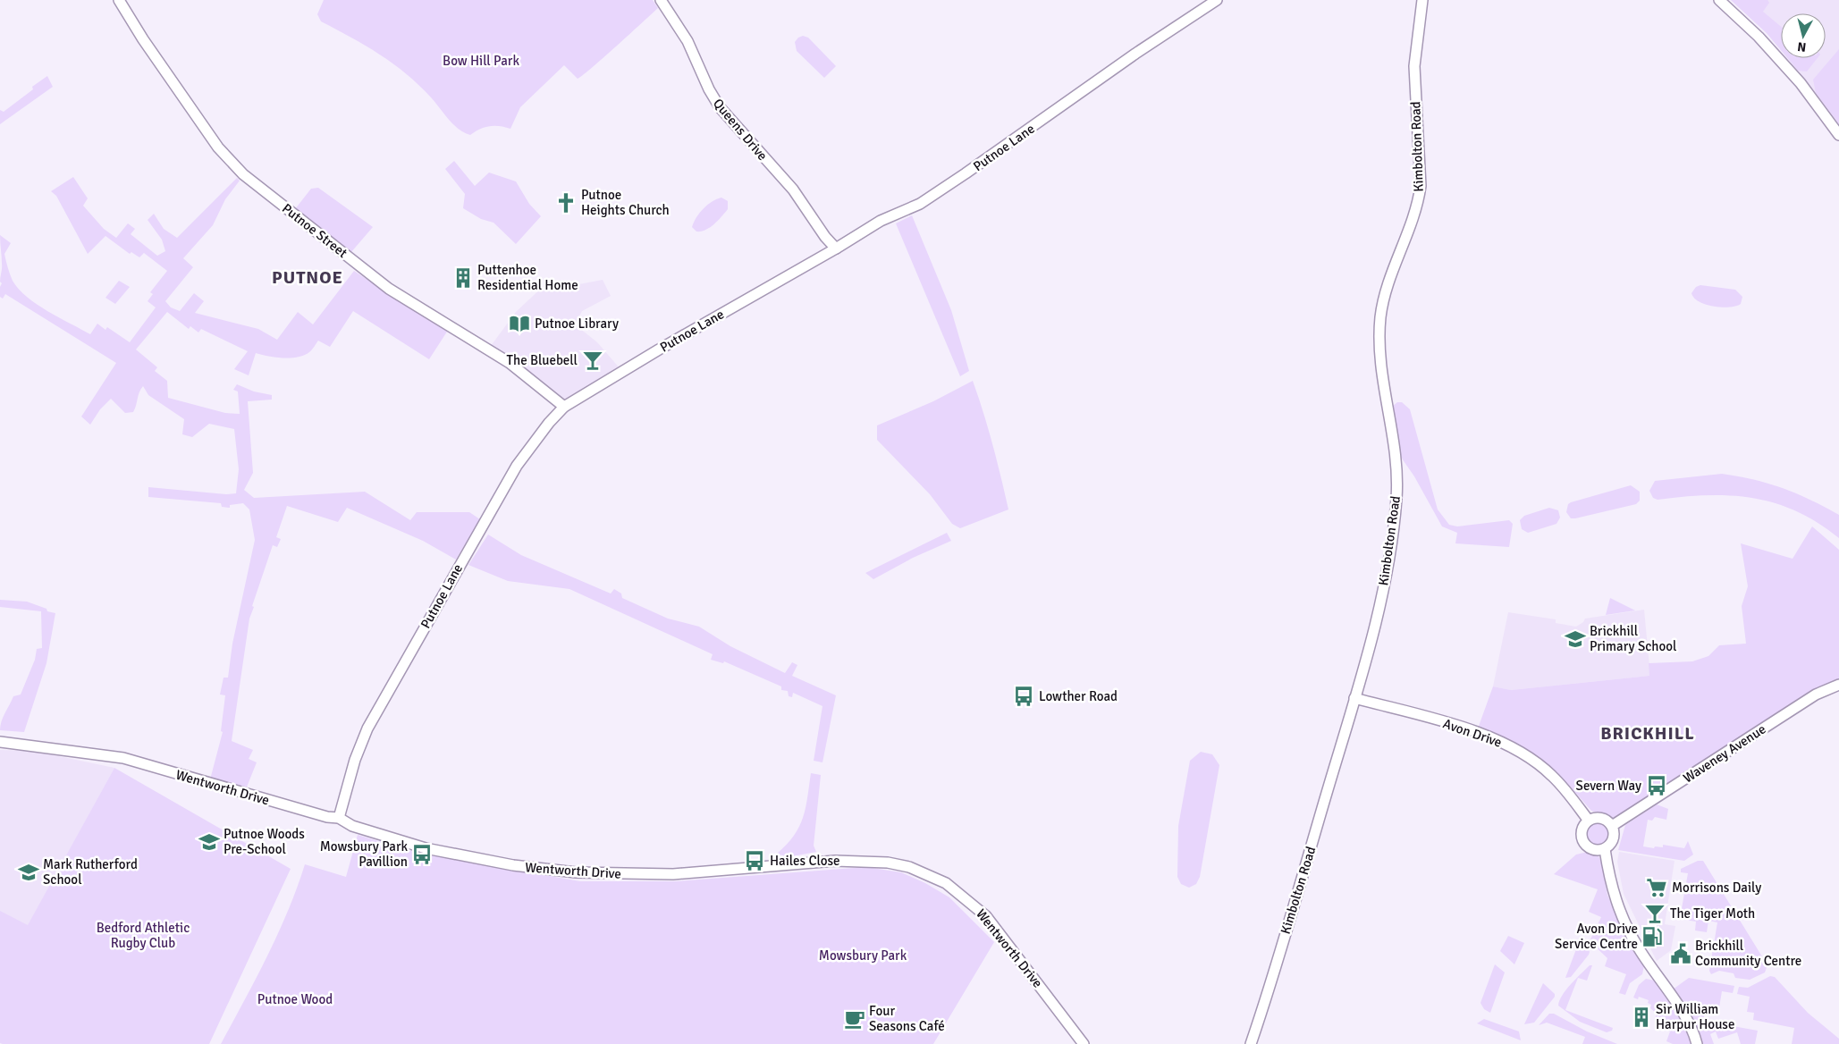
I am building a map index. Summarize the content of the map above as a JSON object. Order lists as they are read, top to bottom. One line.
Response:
{"streets":{"street":["Queens Drive","Kimbolton Road","Putnoe Lane","Putnoe Street","Avon Drive","Waveney Avenue","Wentworth Drive"]},"crossings":[["Queens Drive","Putnoe Lane"],["Kimbolton Road","Avon Drive"],["Putnoe Lane","Putnoe Street"],["Putnoe Lane","Wentworth Drive"],["Avon Drive","Waveney Avenue"]],"districts":["PUTNOE","BRICKHILL"],"parks":["Bow Hill Park","Bedford Athletic Rugby Club","Mowsbury Park","Putnoe Wood"],"places":{"church":["Putnoe Heights Church"],"building":["Puttenhoe Residential Home","Sir William Harpur House"],"library":["Putnoe Library"],"bar":["The Bluebell","The Tiger Moth"],"school or university":["Brickhill Primary School","Putnoe Woods Pre-School","Mark Rutherford School"],"bus stop":["Lowther Road","Severn Way","Mowsbury Park Pavillion","Hailes Close"],"supermarket":["Morrisons Daily"],"fuel station":["Avon Drive Service Centre"],"public building":["Brickhill Community Centre"],"cafe":["Four Seasons Café"]},"north":"bottom"}
